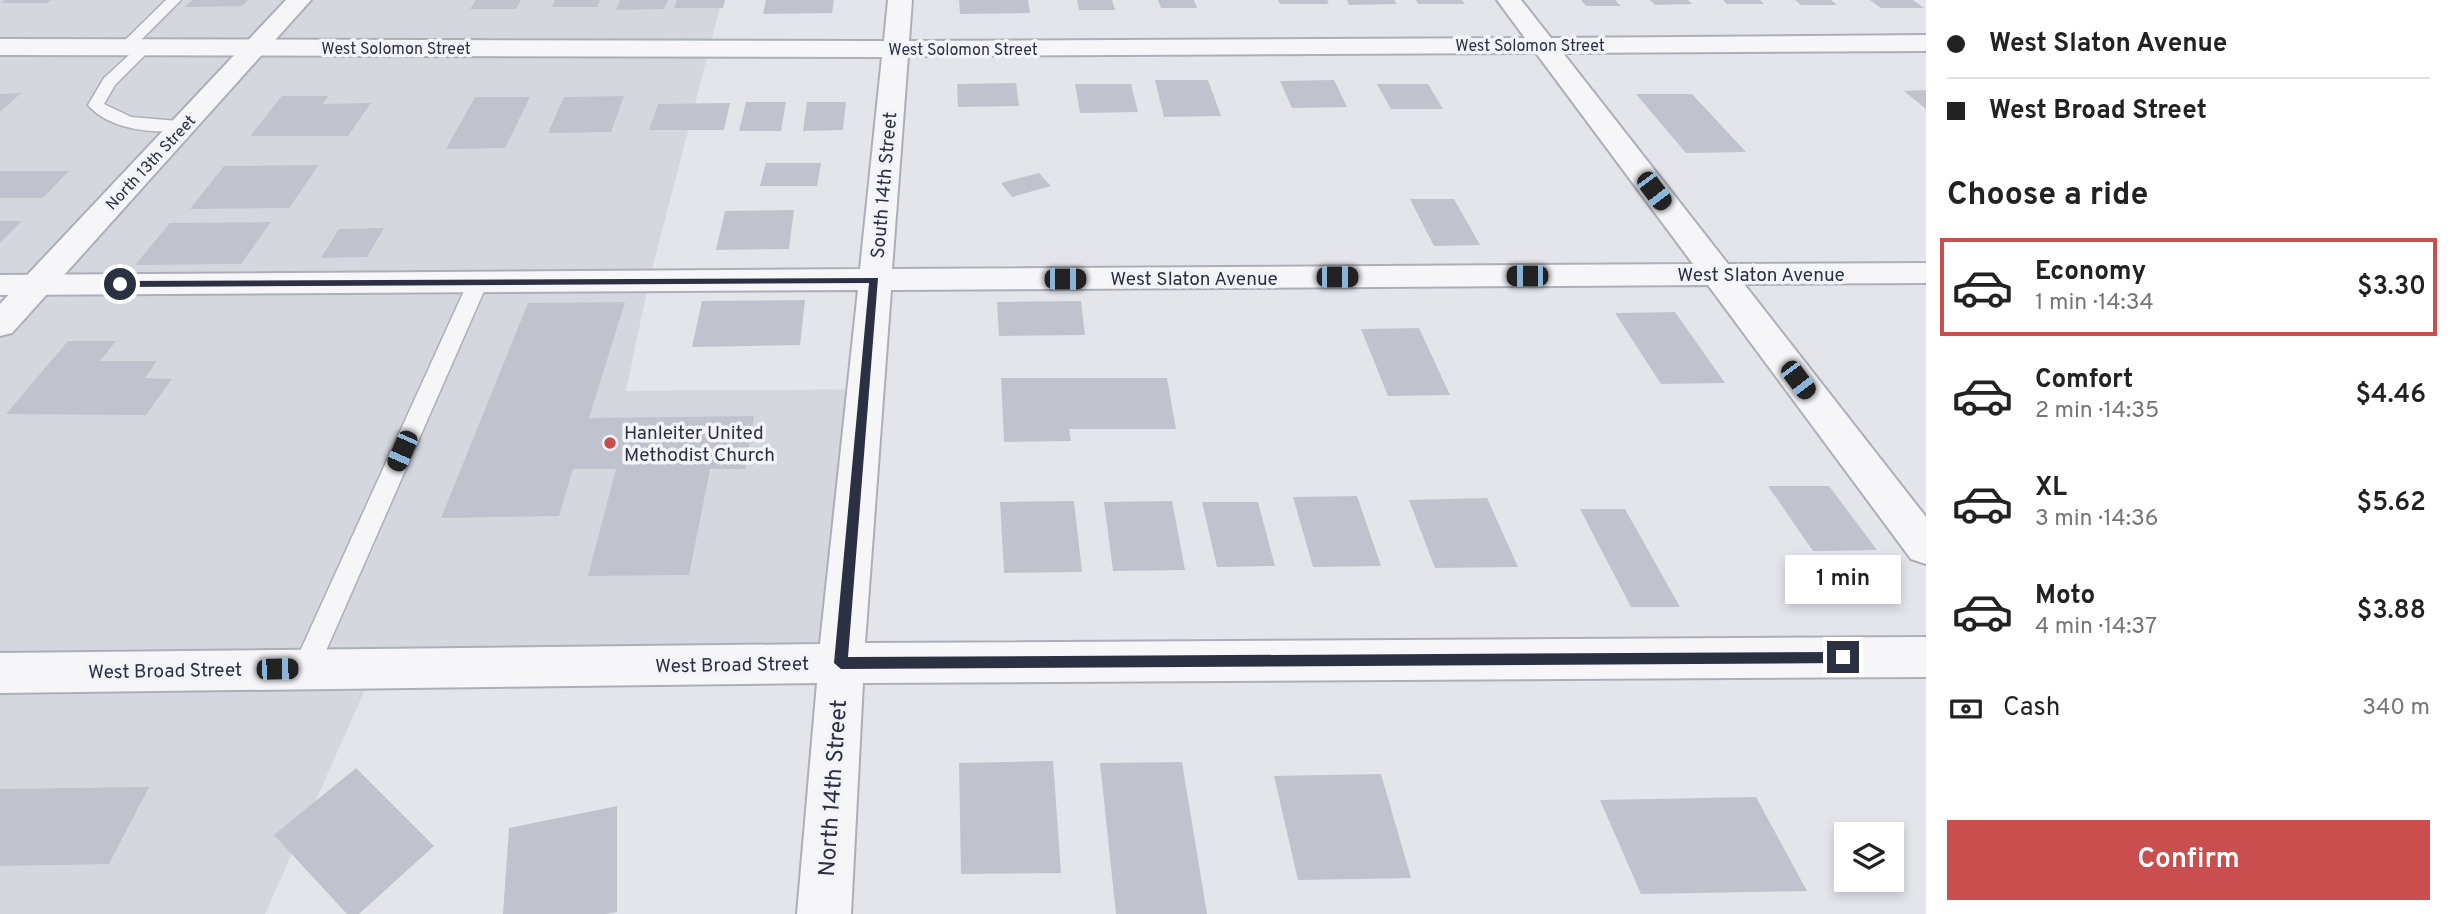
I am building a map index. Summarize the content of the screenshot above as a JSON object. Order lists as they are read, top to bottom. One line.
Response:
{"streets":{"street":["West Solomon Street","North 13th Street","South 14th Street","West Slaton Avenue","West Broad Street","North 14th Street"]},"crossings":[["West Solomon Street","North 13th Street"],["West Solomon Street","South 14th Street"],["North 13th Street","West Slaton Avenue"],["South 14th Street","West Slaton Avenue"],["South 14th Street","West Broad Street"],["South 14th Street","North 14th Street"],["West Broad Street","North 14th Street"]],"places":["Hanleiter United Methodist Church"],"page":{"banner":["West Slaton Avenue","West Broad Street"],"heading":"Choose a ride","list":[{"name":"Economy","note":"1 min · 14:34","value":"$3.30"},{"name":"Comfort","note":"2 min · 14:35","value":"$4.46"},{"name":"XL","note":"3 min · 14:36","value":"$5.62"},{"name":"Moto","note":"4 min · 14:37","value":"$3.88"}],"bubble":"1 min","pay":["Cash","340 m"],"buttons":"Confirm"}}
